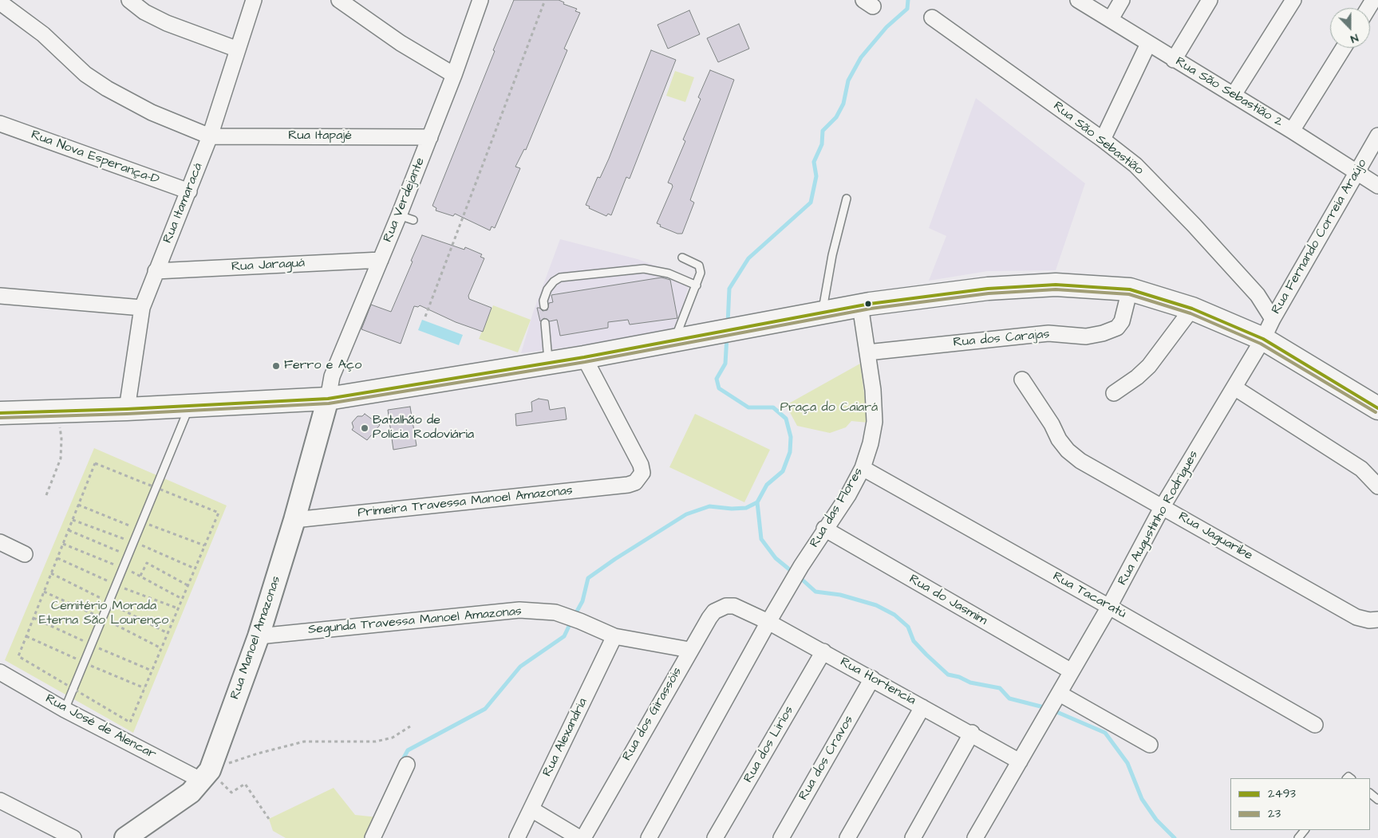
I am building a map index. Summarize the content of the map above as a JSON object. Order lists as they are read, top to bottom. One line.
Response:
{"streets":{"main road":["Rua Manoel Amazonas"],"street":["Rua São Sebastião 2","Rua Itapajé","Rua São Sebastião","Rua Nova Esperança-D","Rua Verdejante","Rua Itamaracá","Rua Fernando Correia Araújo","Rua Jaraguá","Rua dos Carajas","Primeira Travessa Manoel Amazonas","Rua das Flores","Rua Augustinho Rodrigues","Rua Jaguaribe","Rua Tacaratú","Rua do Jasmim","Segunda Travessa Manoel Amazonas","Rua Hortencia","Rua dos Girassóis","Rua José de Alencar","Rua Alexandria","Rua dos Lirios","Rua dos Cravos"]},"crossings":[["Rua São Sebastião 2","Rua Fernando Correia Araújo"],["Rua Itapajé","Rua Verdejante"],["Rua Itapajé","Rua Itamaracá"],["Rua São Sebastião","Rua Fernando Correia Araújo"],["Rua Nova Esperança-D","Rua Itamaracá"],["Rua Verdejante","Rua Jaraguá"],["Rua Verdejante","Rua Manoel Amazonas"],["Rua Itamaracá","Rua Jaraguá"],["Rua Fernando Correia Araújo","Rua Augustinho Rodrigues"],["Rua dos Carajas","Rua das Flores"],["Primeira Travessa Manoel Amazonas","Rua Manoel Amazonas"],["Rua das Flores","Rua Tacaratú"],["Rua das Flores","Rua do Jasmim"],["Rua das Flores","Rua Hortencia"],["Rua Augustinho Rodrigues","Rua Jaguaribe"],["Rua Augustinho Rodrigues","Rua Tacaratú"],["Rua Augustinho Rodrigues","Rua do Jasmim"],["Rua Augustinho Rodrigues","Rua Hortencia"],["Segunda Travessa Manoel Amazonas","Rua Manoel Amazonas"],["Segunda Travessa Manoel Amazonas","Rua Alexandria"],["Rua Manoel Amazonas","Rua José de Alencar"],["Rua Hortencia","Rua dos Girassóis"],["Rua Hortencia","Rua dos Lirios"],["Rua Hortencia","Rua dos Cravos"]],"parks":["Praça do Caiará","Cemitério Morada Eterna São Lourenço"],"places":["Ferro e Aço","Batalhão de Polícia Rodoviária"],"lines":["transit line 2493","transit line 23"],"legend":["2493","23"],"north":"bottom"}
